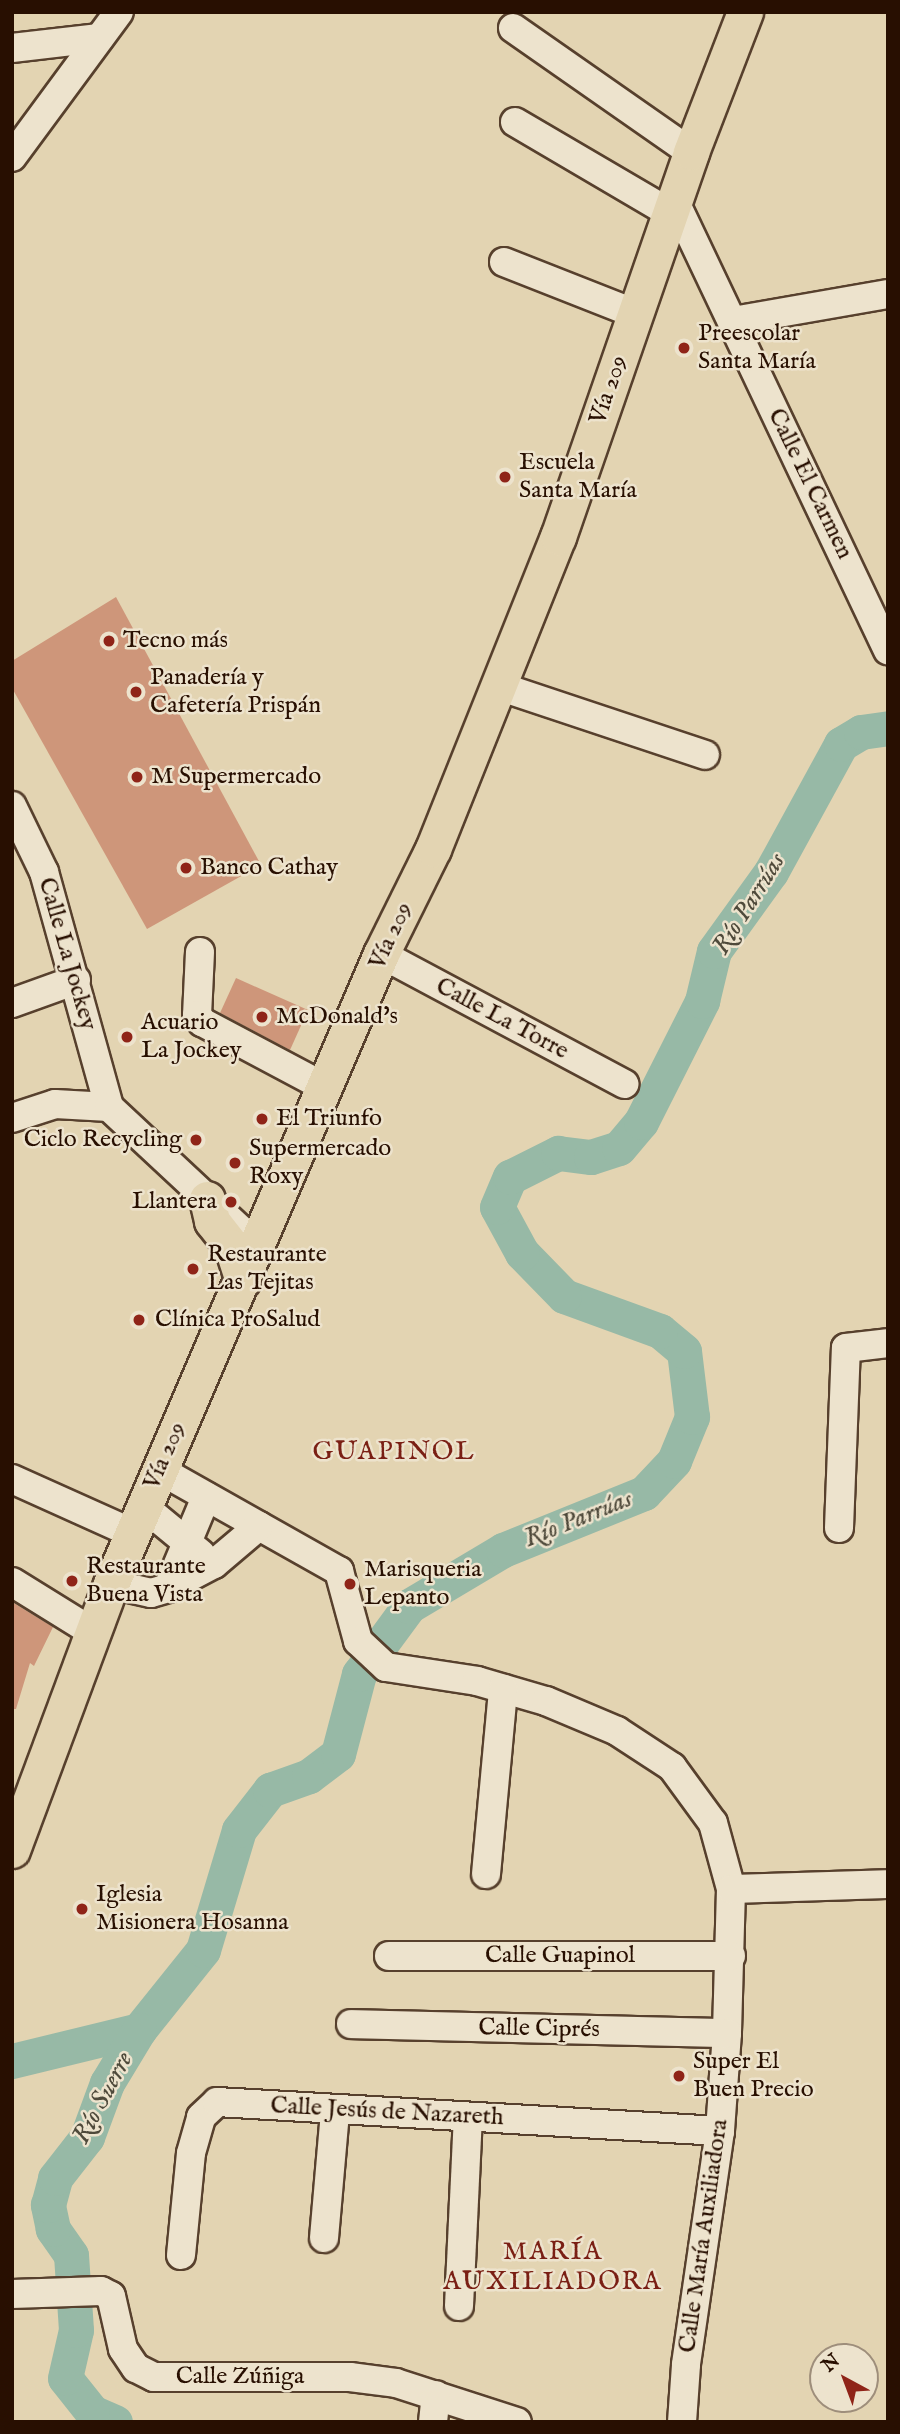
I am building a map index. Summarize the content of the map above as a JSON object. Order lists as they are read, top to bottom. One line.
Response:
{"streets":{"main road":["Vía 209"],"street":["Calle El Carmen","Calle La Jockey","Calle La Torre","Calle Guapinol","Calle Ciprés","Calle Jesús de Nazareth","Calle María Auxiliadora","Calle Zúñiga"]},"crossings":[["Vía 209","Calle El Carmen"],["Vía 209","Calle La Torre"],["Vía 209","Calle María Auxiliadora"],["Calle Guapinol","Calle María Auxiliadora"],["Calle Ciprés","Calle María Auxiliadora"],["Calle Jesús de Nazareth","Calle María Auxiliadora"]],"districts":["GUAPINOL","MARÍA AUXILIADORA"],"water":["Río Parrúas","Río Suerre"],"places":["Preescolar Santa María","Escuela Santa María","Tecno más","Panadería y Cafetería Prispán","M Supermercado","Banco Cathay","McDonald's","Acuario La Jockey","El Triunfo","Ciclo Recycling","Supermercado Roxy","Llantera","Restaurante Las Tejitas","Clínica ProSalud","Restaurante Buena Vista","Marisqueria Lepanto","Iglesia Misionera Hosanna","Super El Buen Precio"],"north":"top left"}
